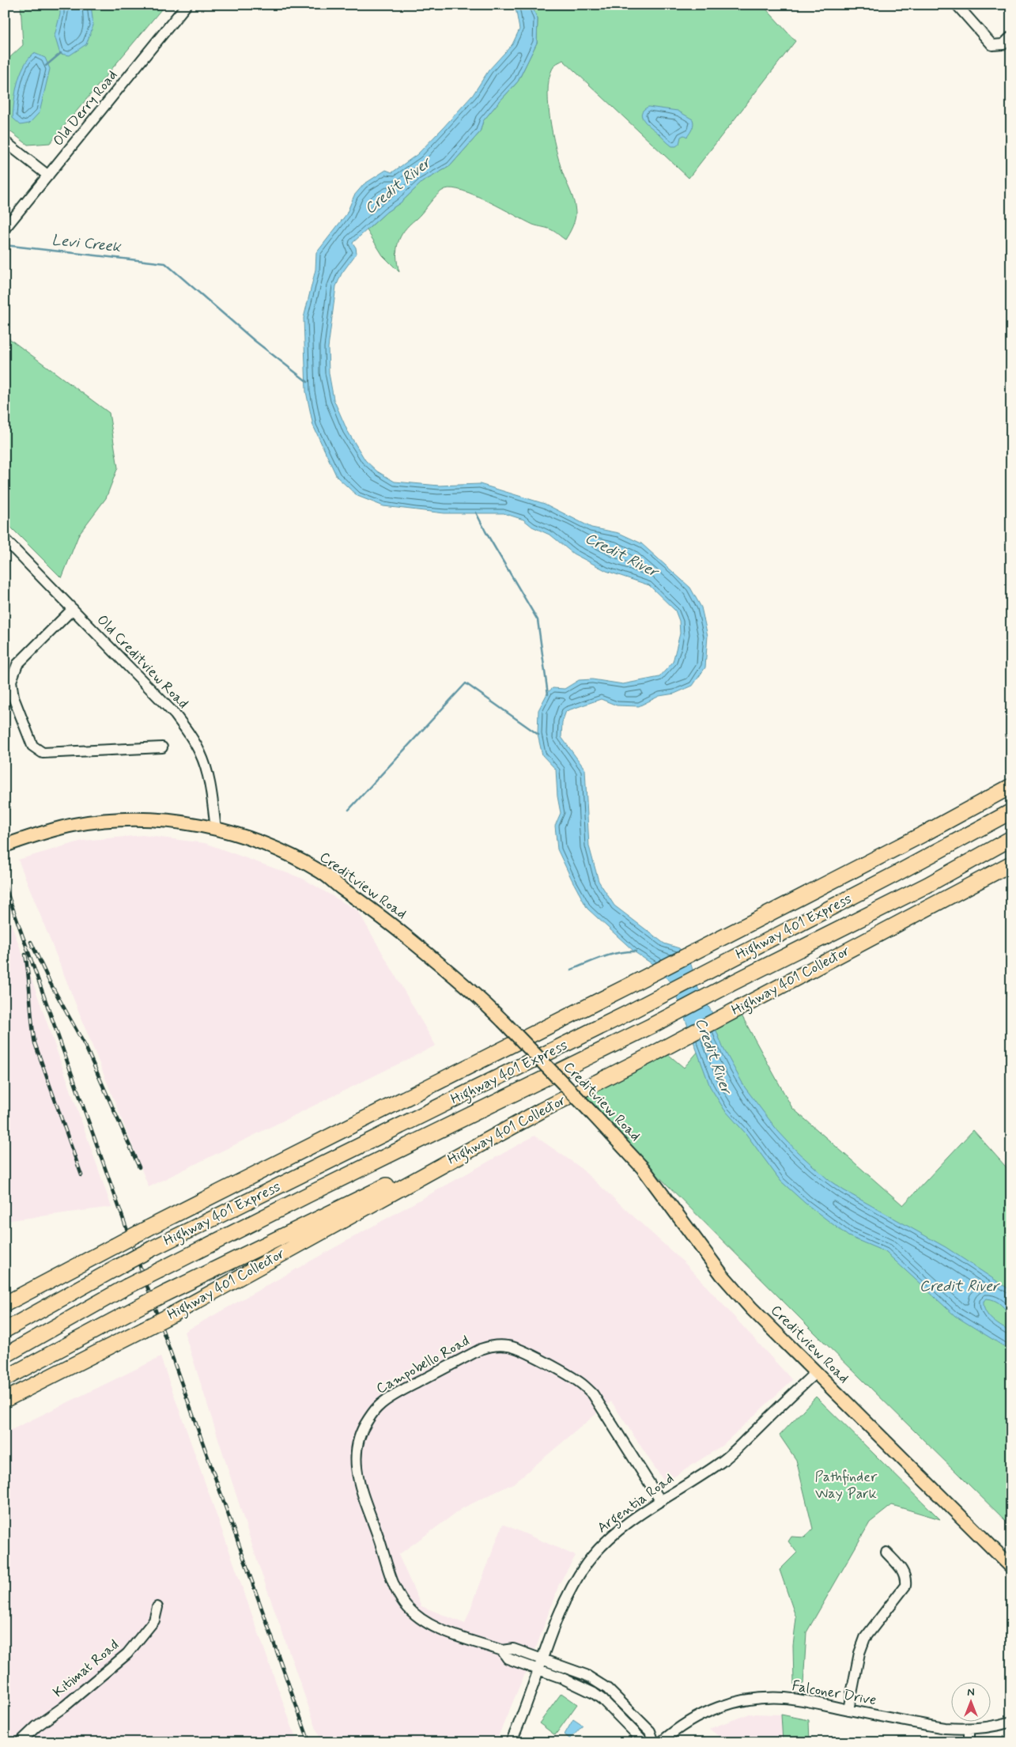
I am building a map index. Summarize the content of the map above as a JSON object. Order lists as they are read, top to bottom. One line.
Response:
{"streets":{"highway":["Highway 401 Express","Highway 401 Collector"],"main road":["Creditview Road"],"street":["Old Derry Road","Old Creditview Road","Campobello Road","Argentia Road","Kitimat Road","Falconer Drive"]},"crossings":[["Old Creditview Road","Creditview Road"],["Creditview Road","Argentia Road"],["Campobello Road","Argentia Road"]],"water":["Credit River","Levi Creek"],"parks":["Pathfinder Way Park"],"north":"top"}
